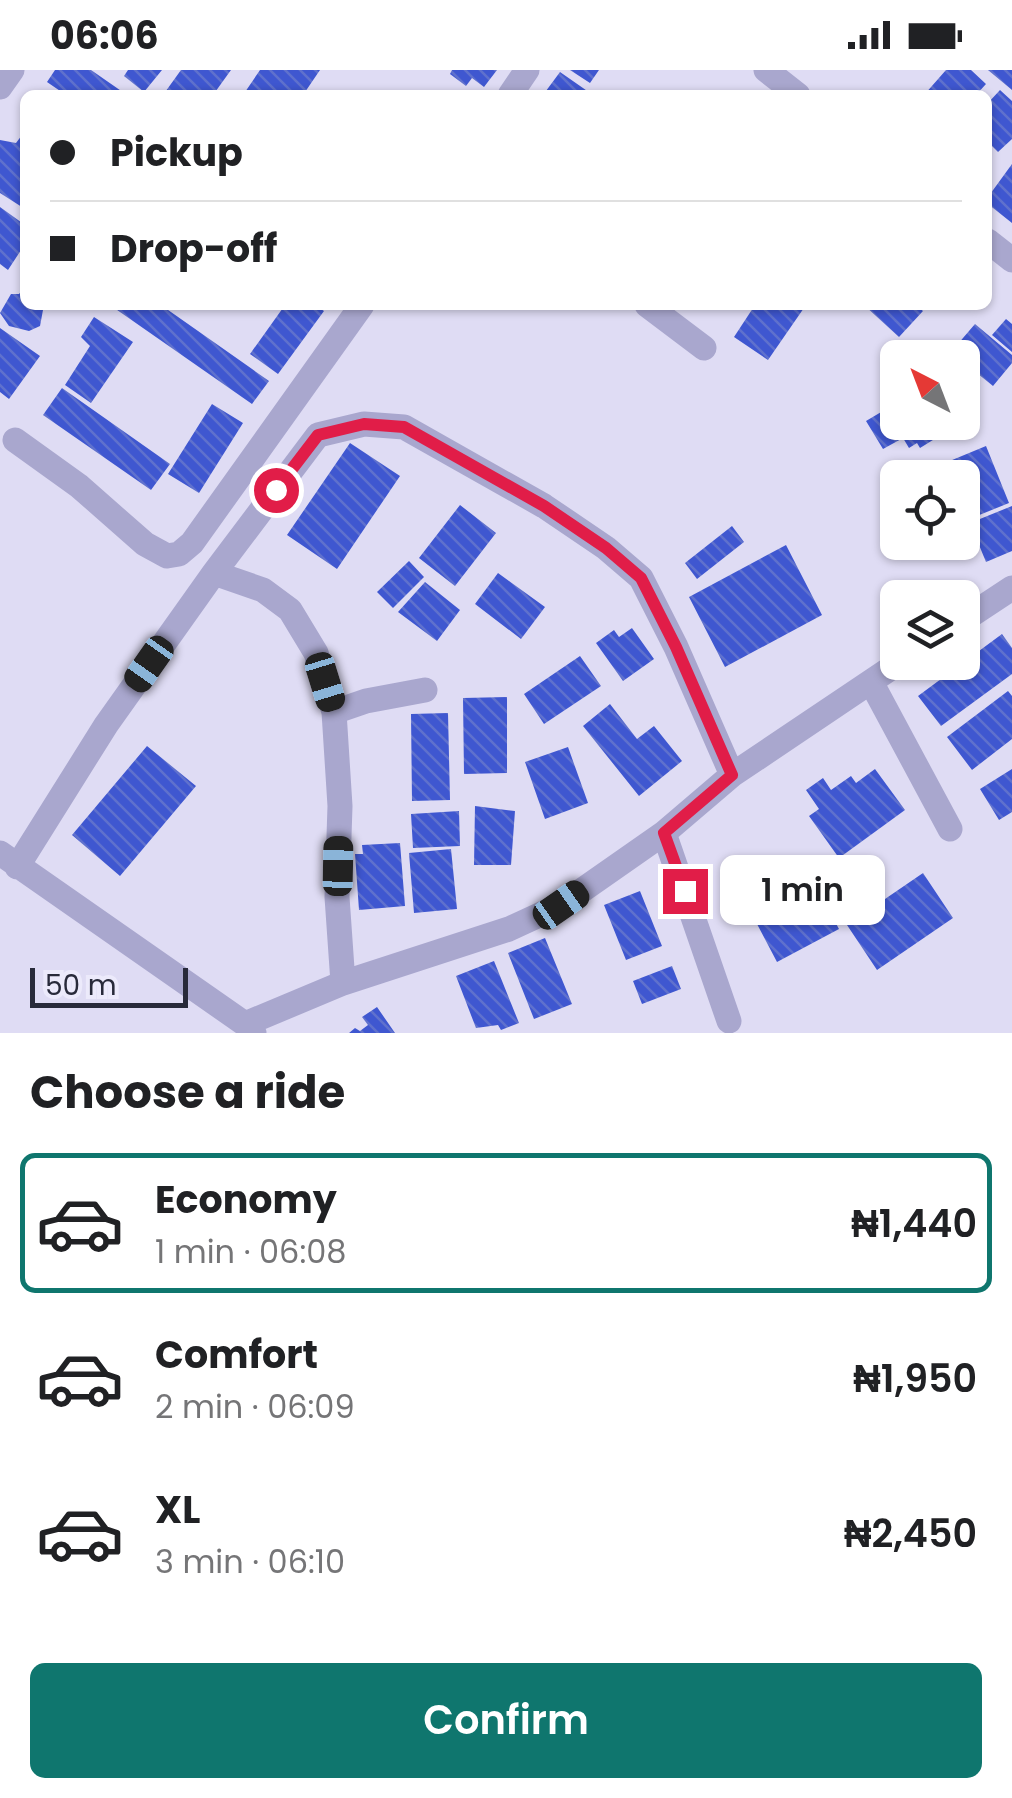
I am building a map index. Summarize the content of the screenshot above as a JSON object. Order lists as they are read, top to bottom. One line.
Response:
{"scale_bar":"50 m","north":"top left","page":{"status":"06:06","banner":["Pickup","Drop-off"],"bubble":"1 min","scale":"50 m","heading":"Choose a ride","list":[{"name":"Economy","note":"1 min · 06:08","value":"₦1,440"},{"name":"Comfort","note":"2 min · 06:09","value":"₦1,950"},{"name":"XL","note":"3 min · 06:10","value":"₦2,450"}],"buttons":"Confirm"}}
